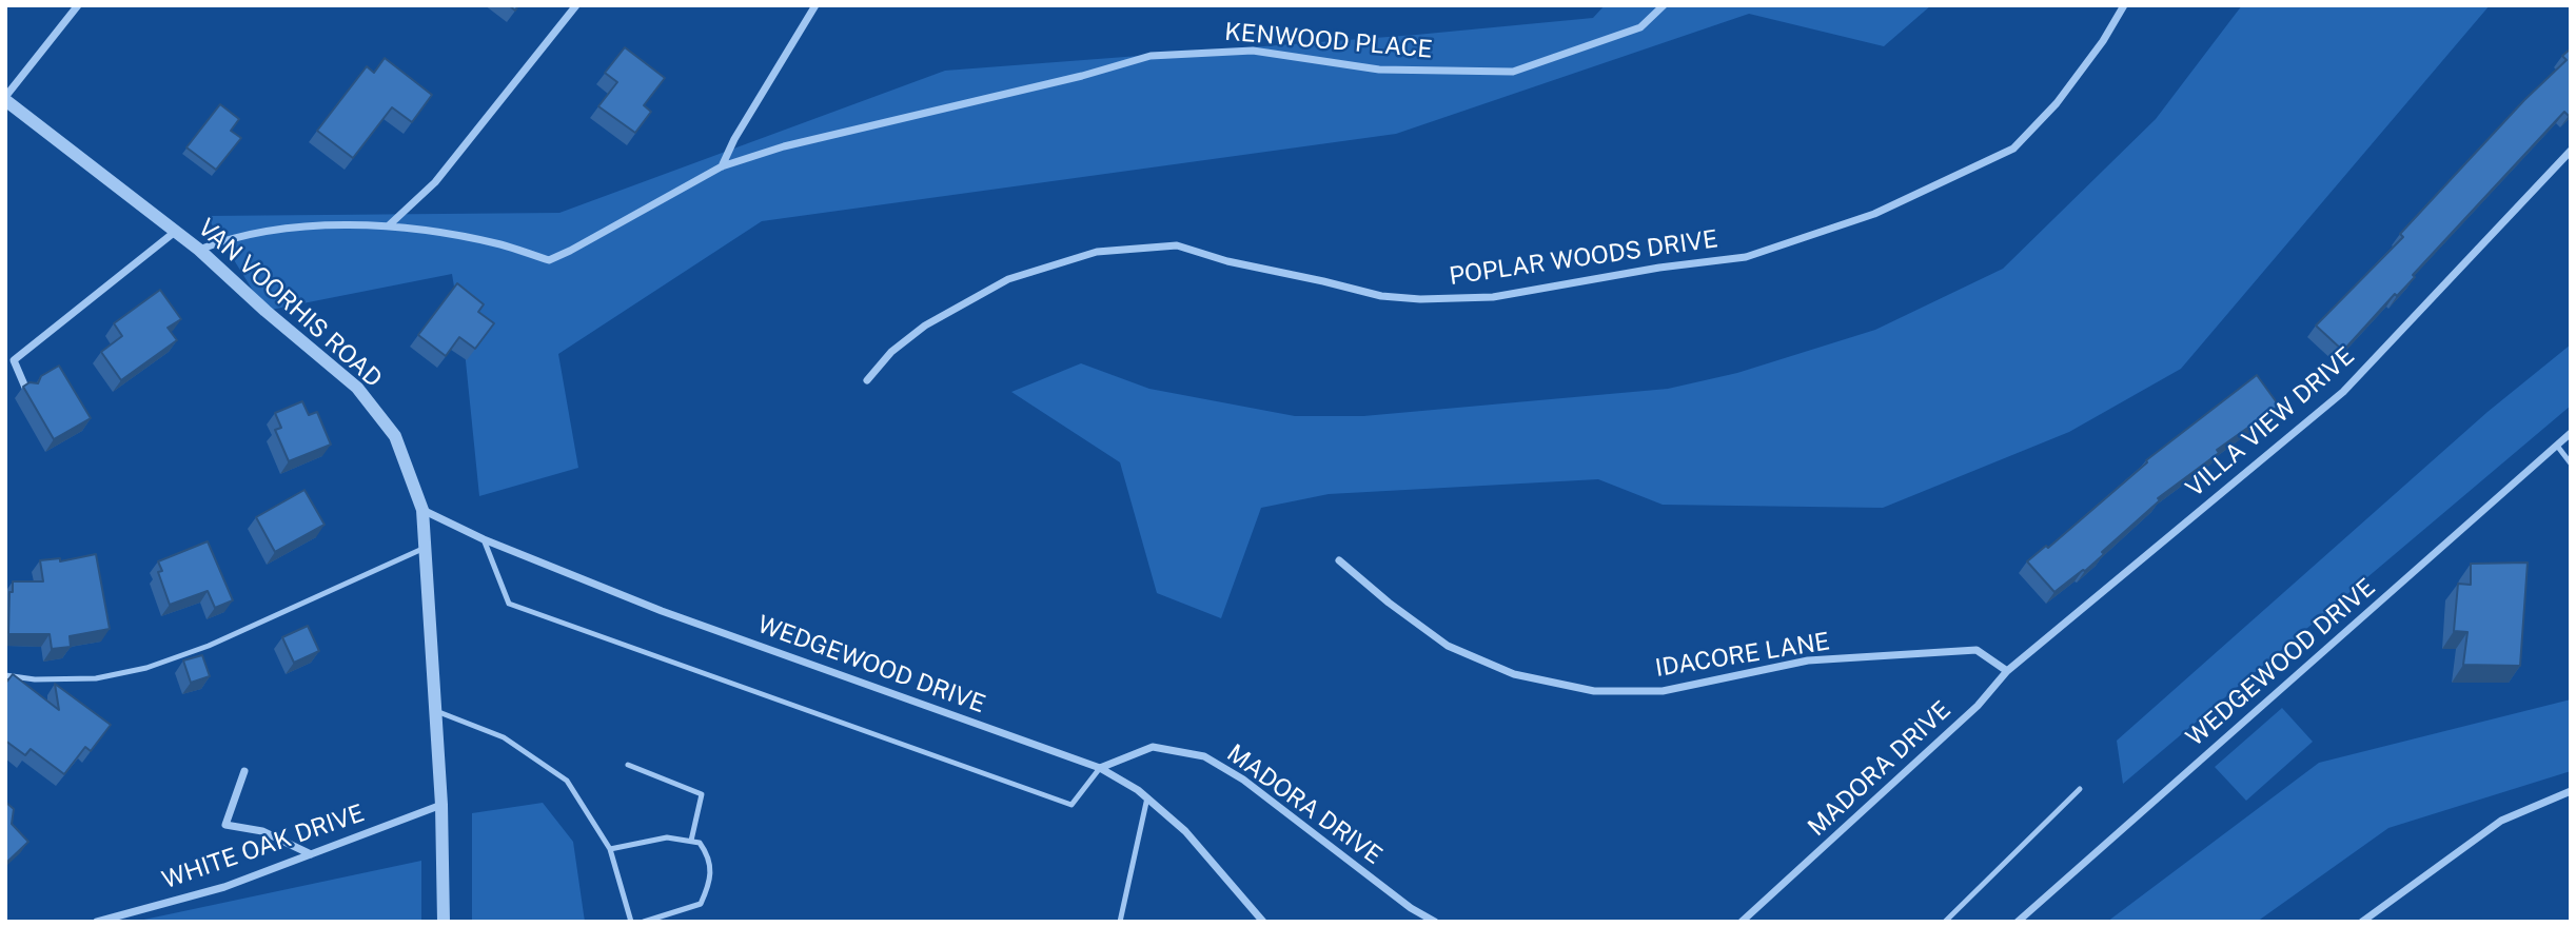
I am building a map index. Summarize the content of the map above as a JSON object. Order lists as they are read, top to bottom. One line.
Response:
{"streets":{"street":["KENWOOD PLACE","POPLAR WOODS DRIVE","VAN VOORHIS ROAD","VILLA VIEW DRIVE","IDACORE LANE","WEDGEWOOD DRIVE","MADORA DRIVE","WHITE OAK DRIVE"]},"crossings":[["KENWOOD PLACE","VAN VOORHIS ROAD"],["VAN VOORHIS ROAD","WEDGEWOOD DRIVE"],["VAN VOORHIS ROAD","WHITE OAK DRIVE"],["VILLA VIEW DRIVE","IDACORE LANE"],["VILLA VIEW DRIVE","MADORA DRIVE"],["IDACORE LANE","MADORA DRIVE"],["WEDGEWOOD DRIVE","MADORA DRIVE"]]}
